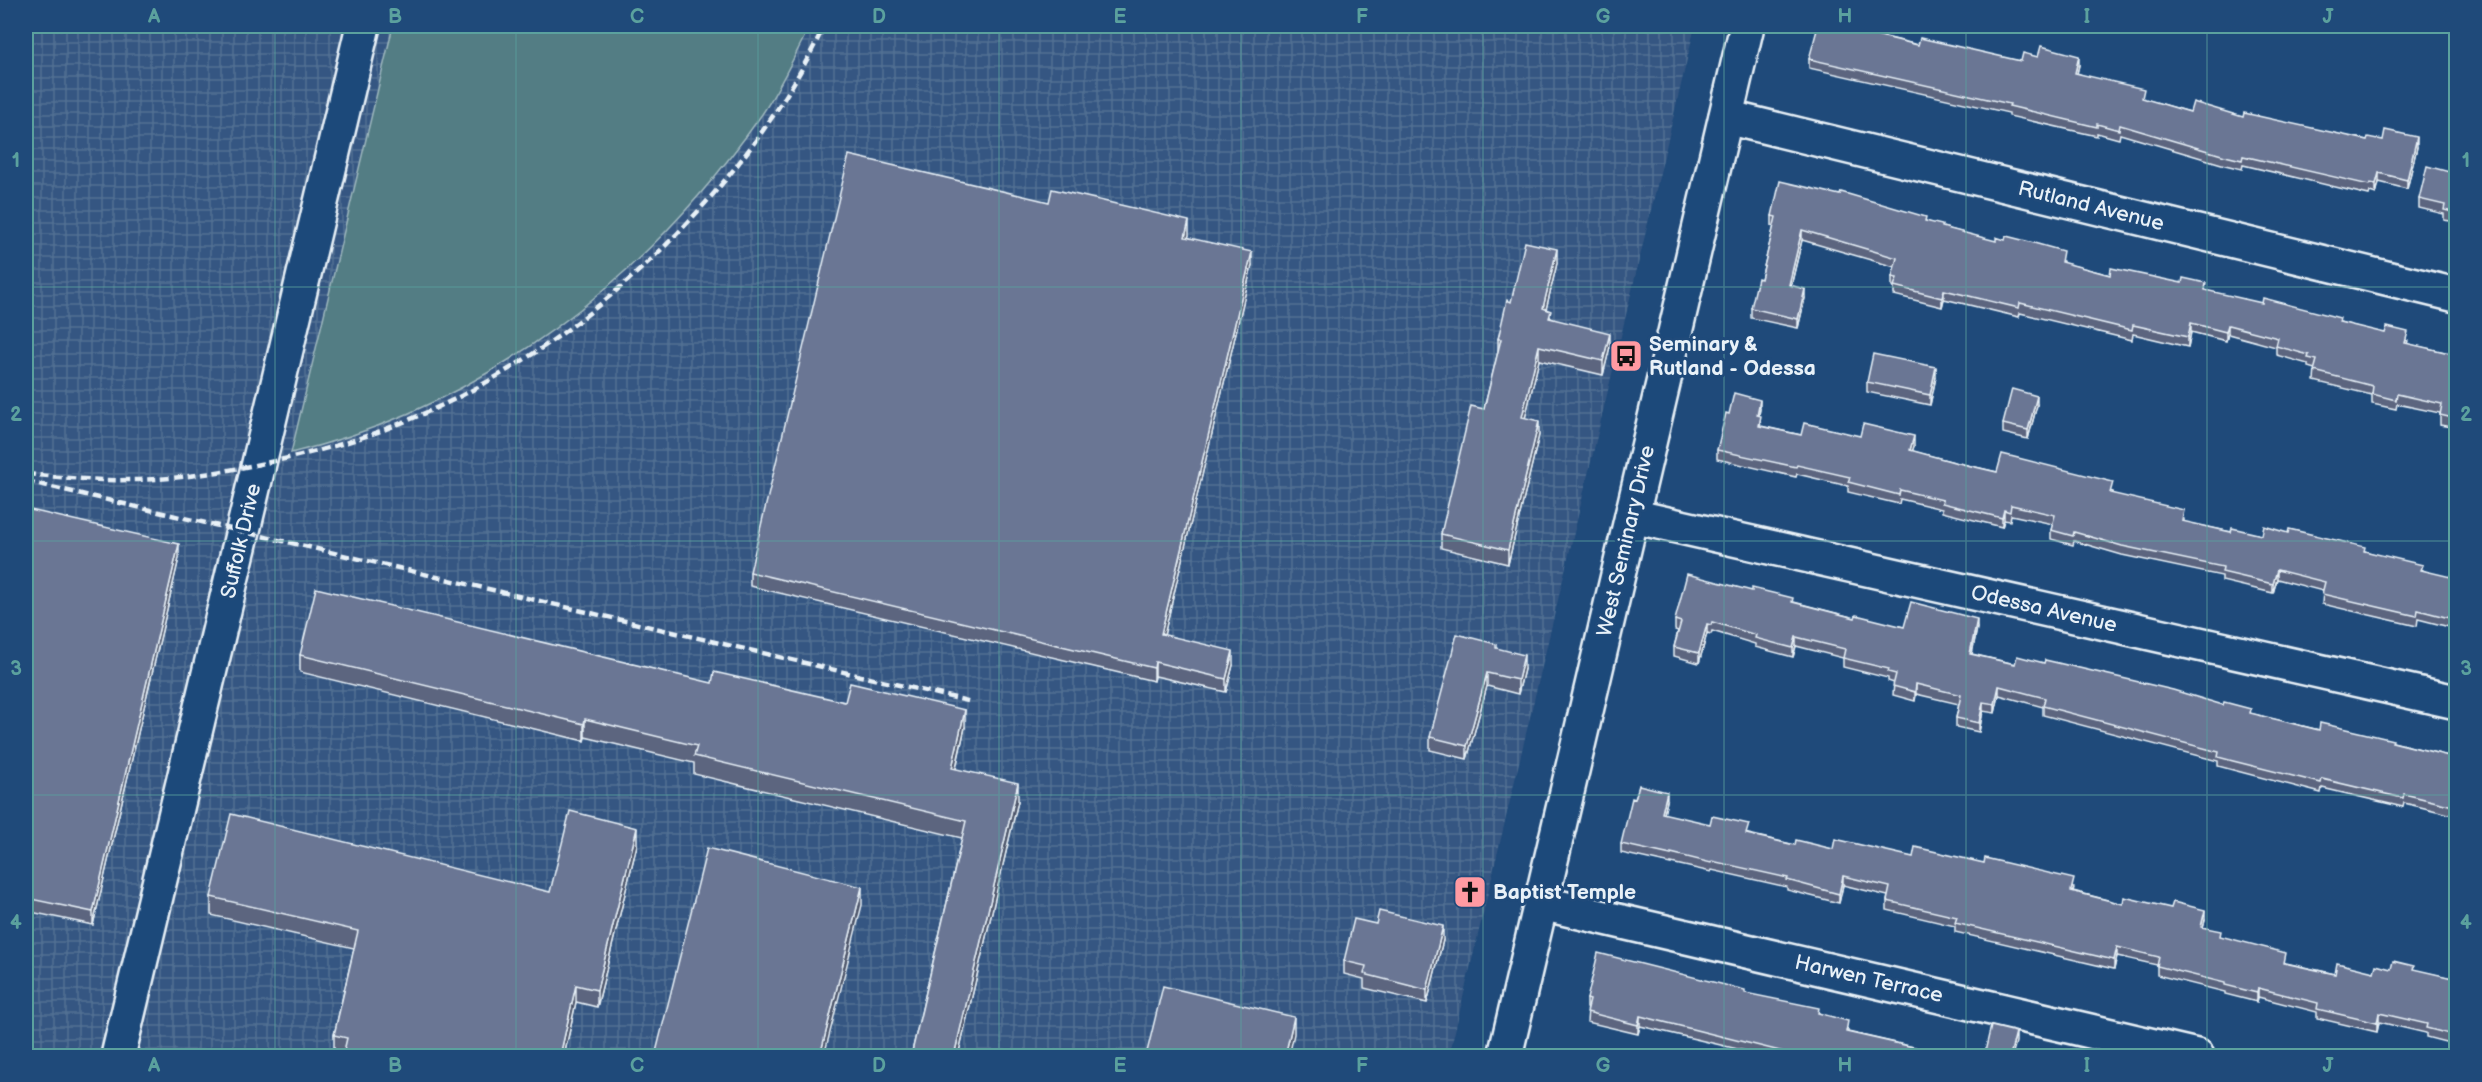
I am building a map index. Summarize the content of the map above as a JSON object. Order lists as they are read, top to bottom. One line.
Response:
{"streets":{"street":["Rutland Avenue","Suffolk Drive","West Seminary Drive","Odessa Avenue","Harwen Terrace"]},"crossings":[["Rutland Avenue","West Seminary Drive"],["West Seminary Drive","Odessa Avenue"],["West Seminary Drive","Harwen Terrace"]],"places":{"bus stop":["Seminary & Rutland - Odessa"],"church":["Baptist Temple"]},"grid":{"columns":["A","B","C","D","E","F","G","H","I","J"],"rows":["1","2","3","4"]}}
